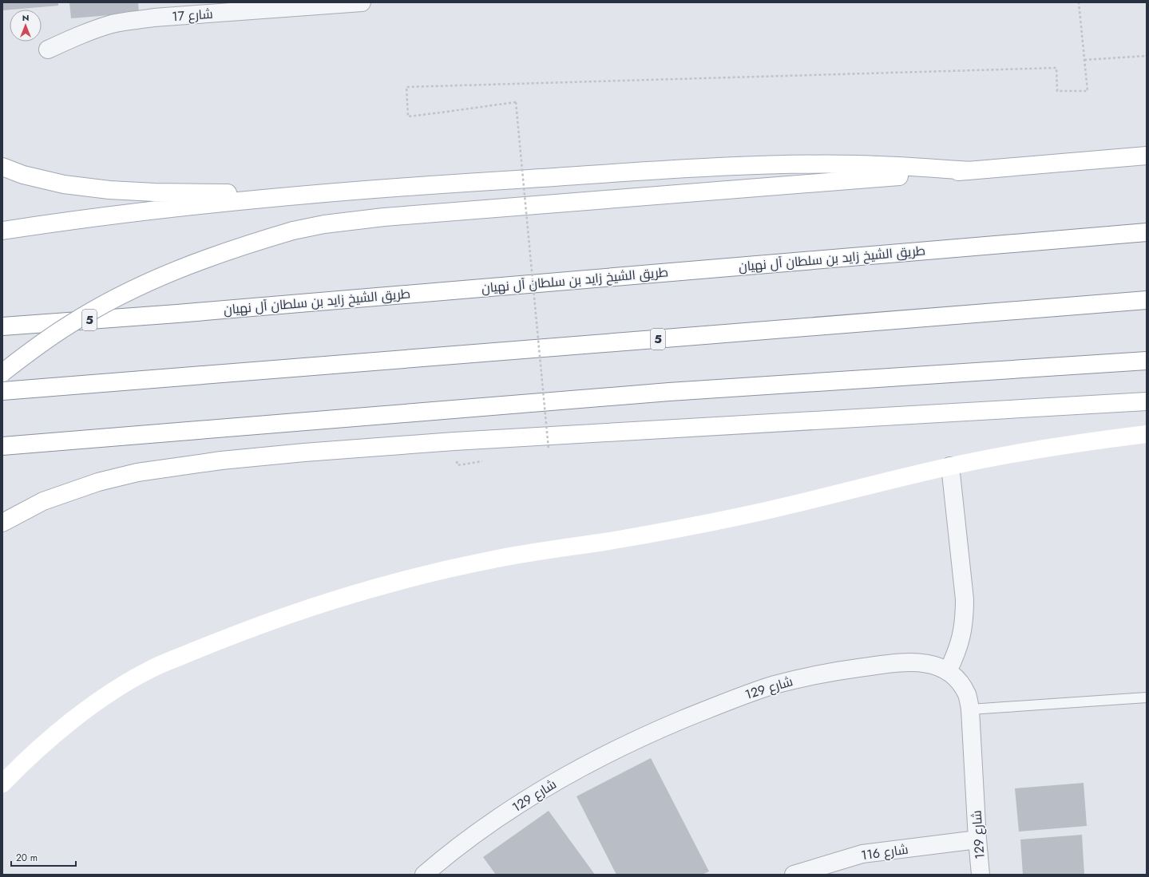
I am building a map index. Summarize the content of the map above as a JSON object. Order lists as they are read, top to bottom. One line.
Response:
{"streets":{"main road":["طريق الشيخ زايد بن سلطان آل نهيان","5"],"street":["شارع 17","شارع 129","شارع 116"]},"crossings":[["شارع 129","شارع 116"]],"scale_bar":"20 m","north":"top"}
